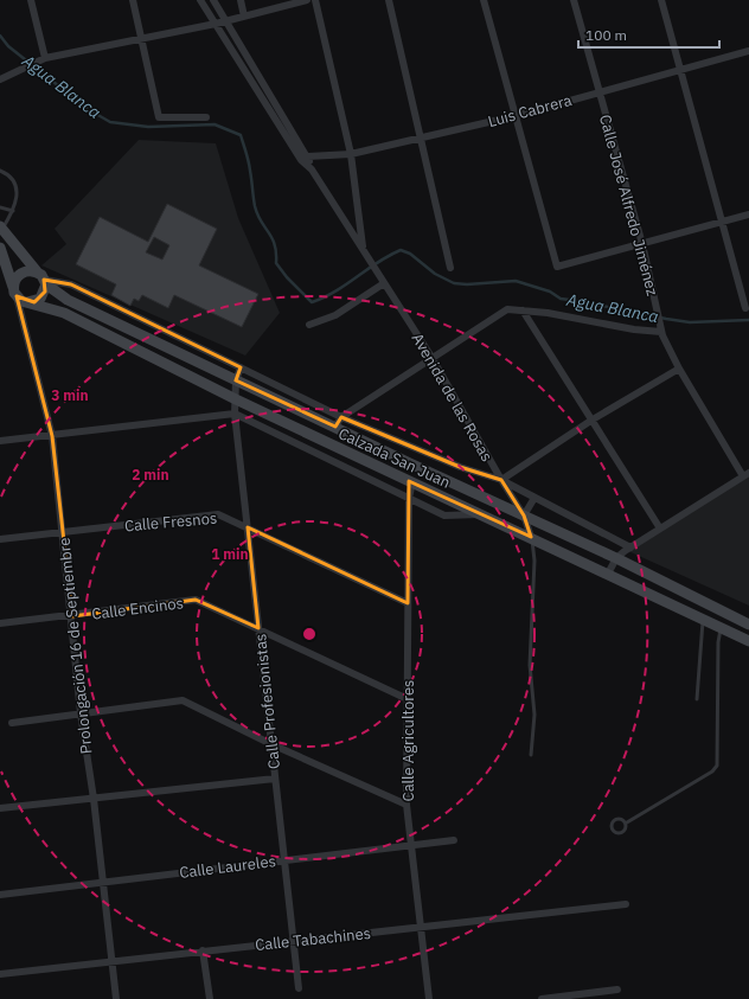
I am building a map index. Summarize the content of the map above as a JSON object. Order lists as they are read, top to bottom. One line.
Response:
{"streets":{"main road":["Calzada San Juan"],"street":["Luis Cabrera","Calle José Alfredo Jiménez","Avenida de las Rosas","Calle Fresnos","Calle Encinos","Prolongación 16 de Septiembre","Calle Profesionistas","Calle Agricultores","Calle Laureles","Calle Tabachines"]},"crossings":[["Luis Cabrera","Calle José Alfredo Jiménez"],["Avenida de las Rosas","Calzada San Juan"],["Calzada San Juan","Prolongación 16 de Septiembre"],["Calzada San Juan","Calle Profesionistas"],["Calzada San Juan","Calle Agricultores"],["Calle Fresnos","Prolongación 16 de Septiembre"],["Calle Fresnos","Calle Profesionistas"],["Calle Fresnos","Calle Agricultores"],["Calle Encinos","Prolongación 16 de Septiembre"],["Calle Encinos","Calle Profesionistas"],["Calle Encinos","Calle Agricultores"],["Prolongación 16 de Septiembre","Calle Laureles"],["Prolongación 16 de Septiembre","Calle Tabachines"],["Calle Profesionistas","Calle Laureles"],["Calle Profesionistas","Calle Tabachines"],["Calle Agricultores","Calle Laureles"],["Calle Agricultores","Calle Tabachines"]],"water":["Agua Blanca"],"scale_bar":"100 m","rings":["3 min","2 min","1 min"]}
